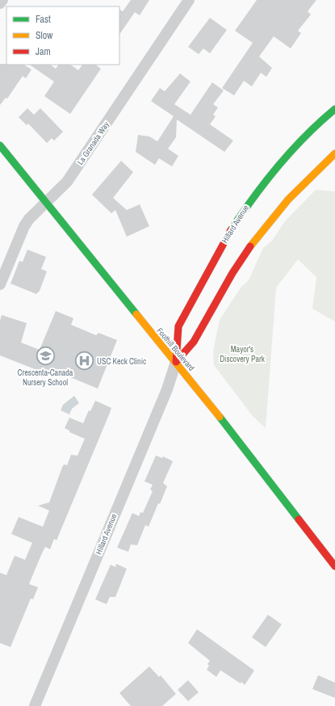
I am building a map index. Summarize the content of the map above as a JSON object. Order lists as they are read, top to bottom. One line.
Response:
{"streets":{"main road":["Hillard Avenue","Foothill Boulevard"],"street":["La Granada Way"]},"crossings":[["La Granada Way","Foothill Boulevard"],["Hillard Avenue","Foothill Boulevard"]],"parks":["Mayor's Discovery Park"],"places":{"school or university":["Crescenta-Canada Nursery School"],"hospital":["USC Keck Clinic"]},"legend":["Fast","Slow","Jam"]}
